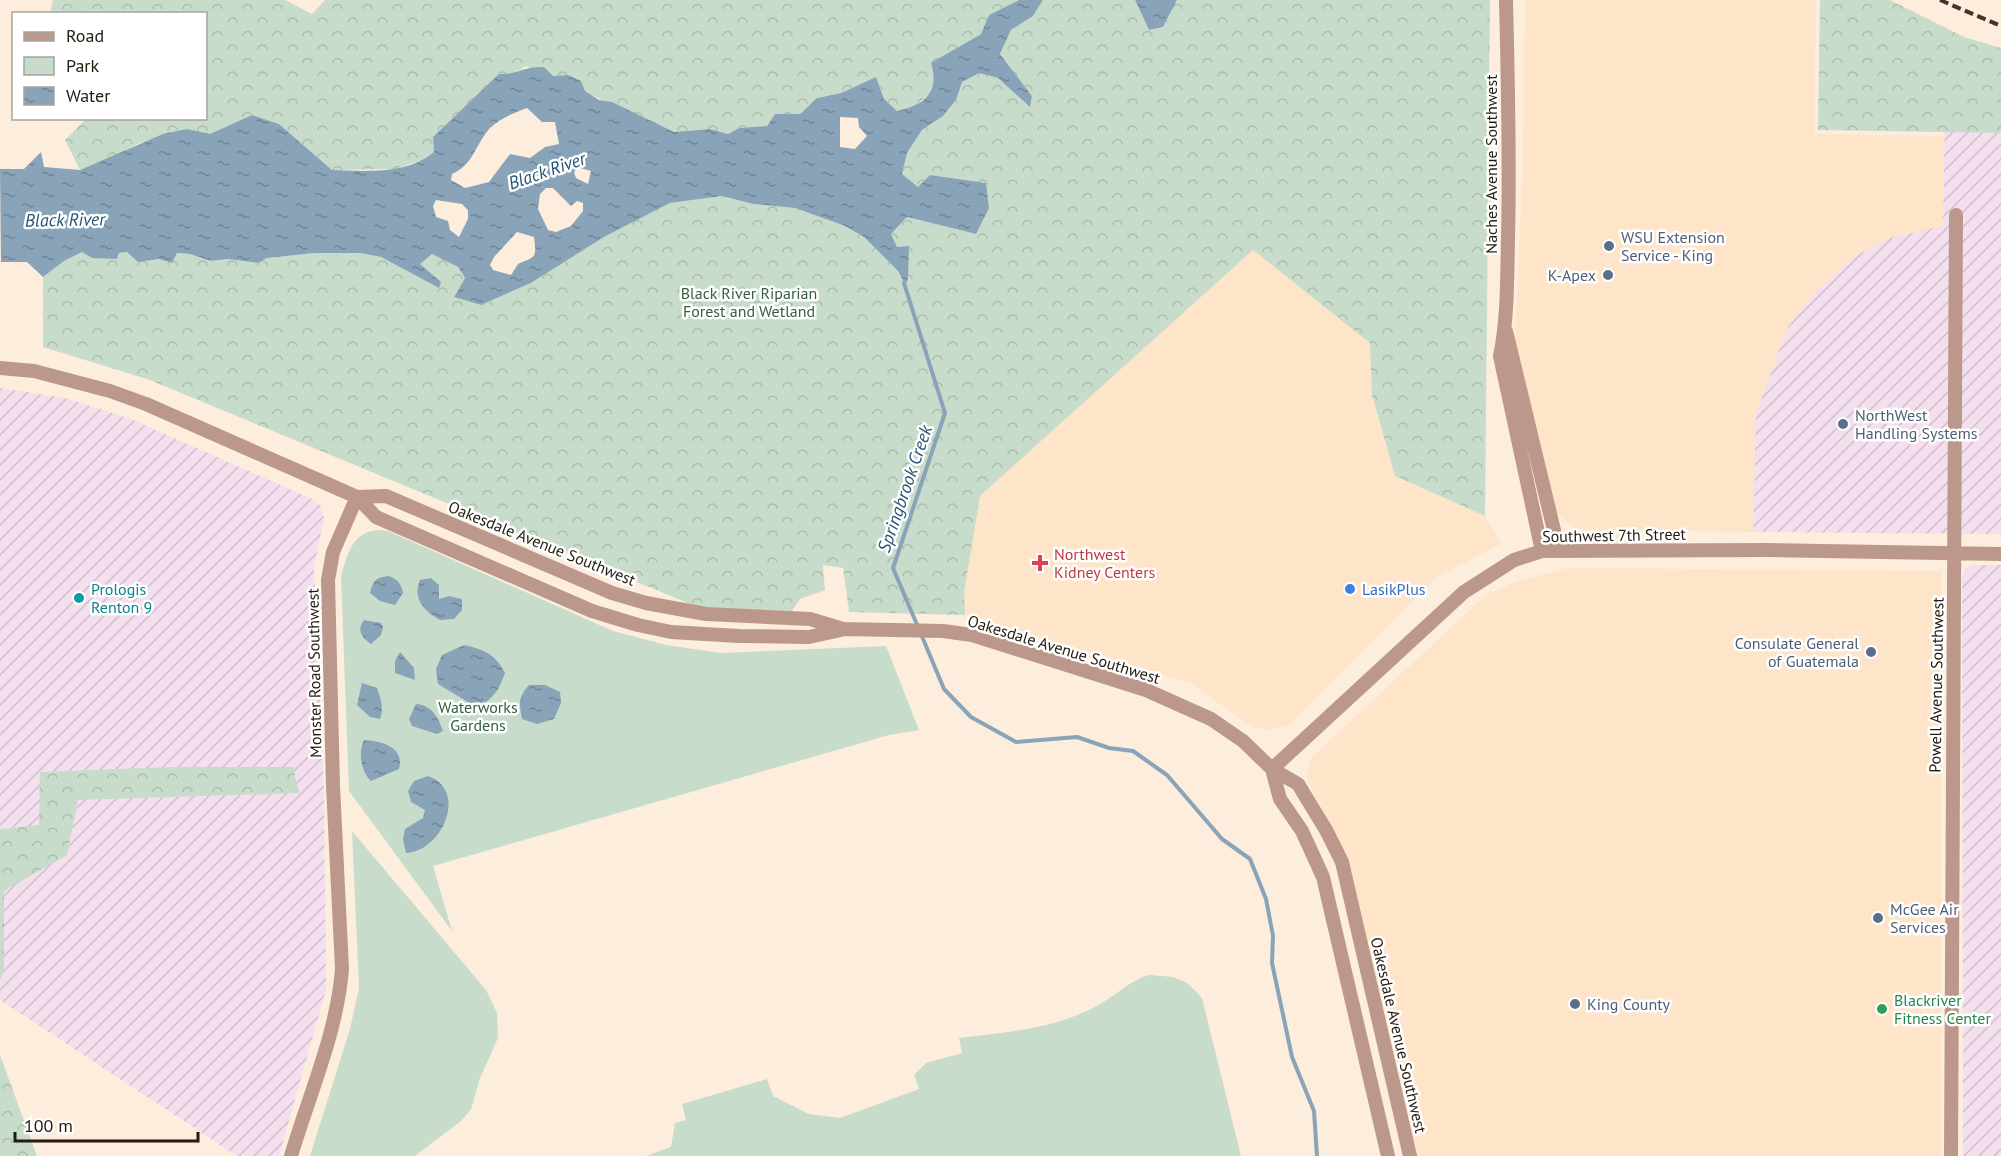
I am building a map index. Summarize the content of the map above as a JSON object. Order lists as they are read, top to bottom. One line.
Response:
{"streets":{"street":["Naches Avenue Southwest","Southwest 7th Street","Oakesdale Avenue Southwest","Monster Road Southwest","Powell Avenue Southwest"]},"crossings":[["Naches Avenue Southwest","Southwest 7th Street"],["Southwest 7th Street","Oakesdale Avenue Southwest"],["Southwest 7th Street","Powell Avenue Southwest"],["Oakesdale Avenue Southwest","Monster Road Southwest"]],"water":["Black River","Springbrook Creek"],"parks":["Black River Riparian Forest and Wetland","Waterworks Gardens"],"places":{"other":["WSU Extension Service - King","K-Apex","NorthWest Handling Systems","LasikPlus","Prologis Renton 9","Consulate General of Guatemala","McGee Air Services","King County","Blackriver Fitness Center"],"health":["Northwest Kidney Centers"]},"legend":["Road","Park","Water"],"scale_bar":"100 m"}
